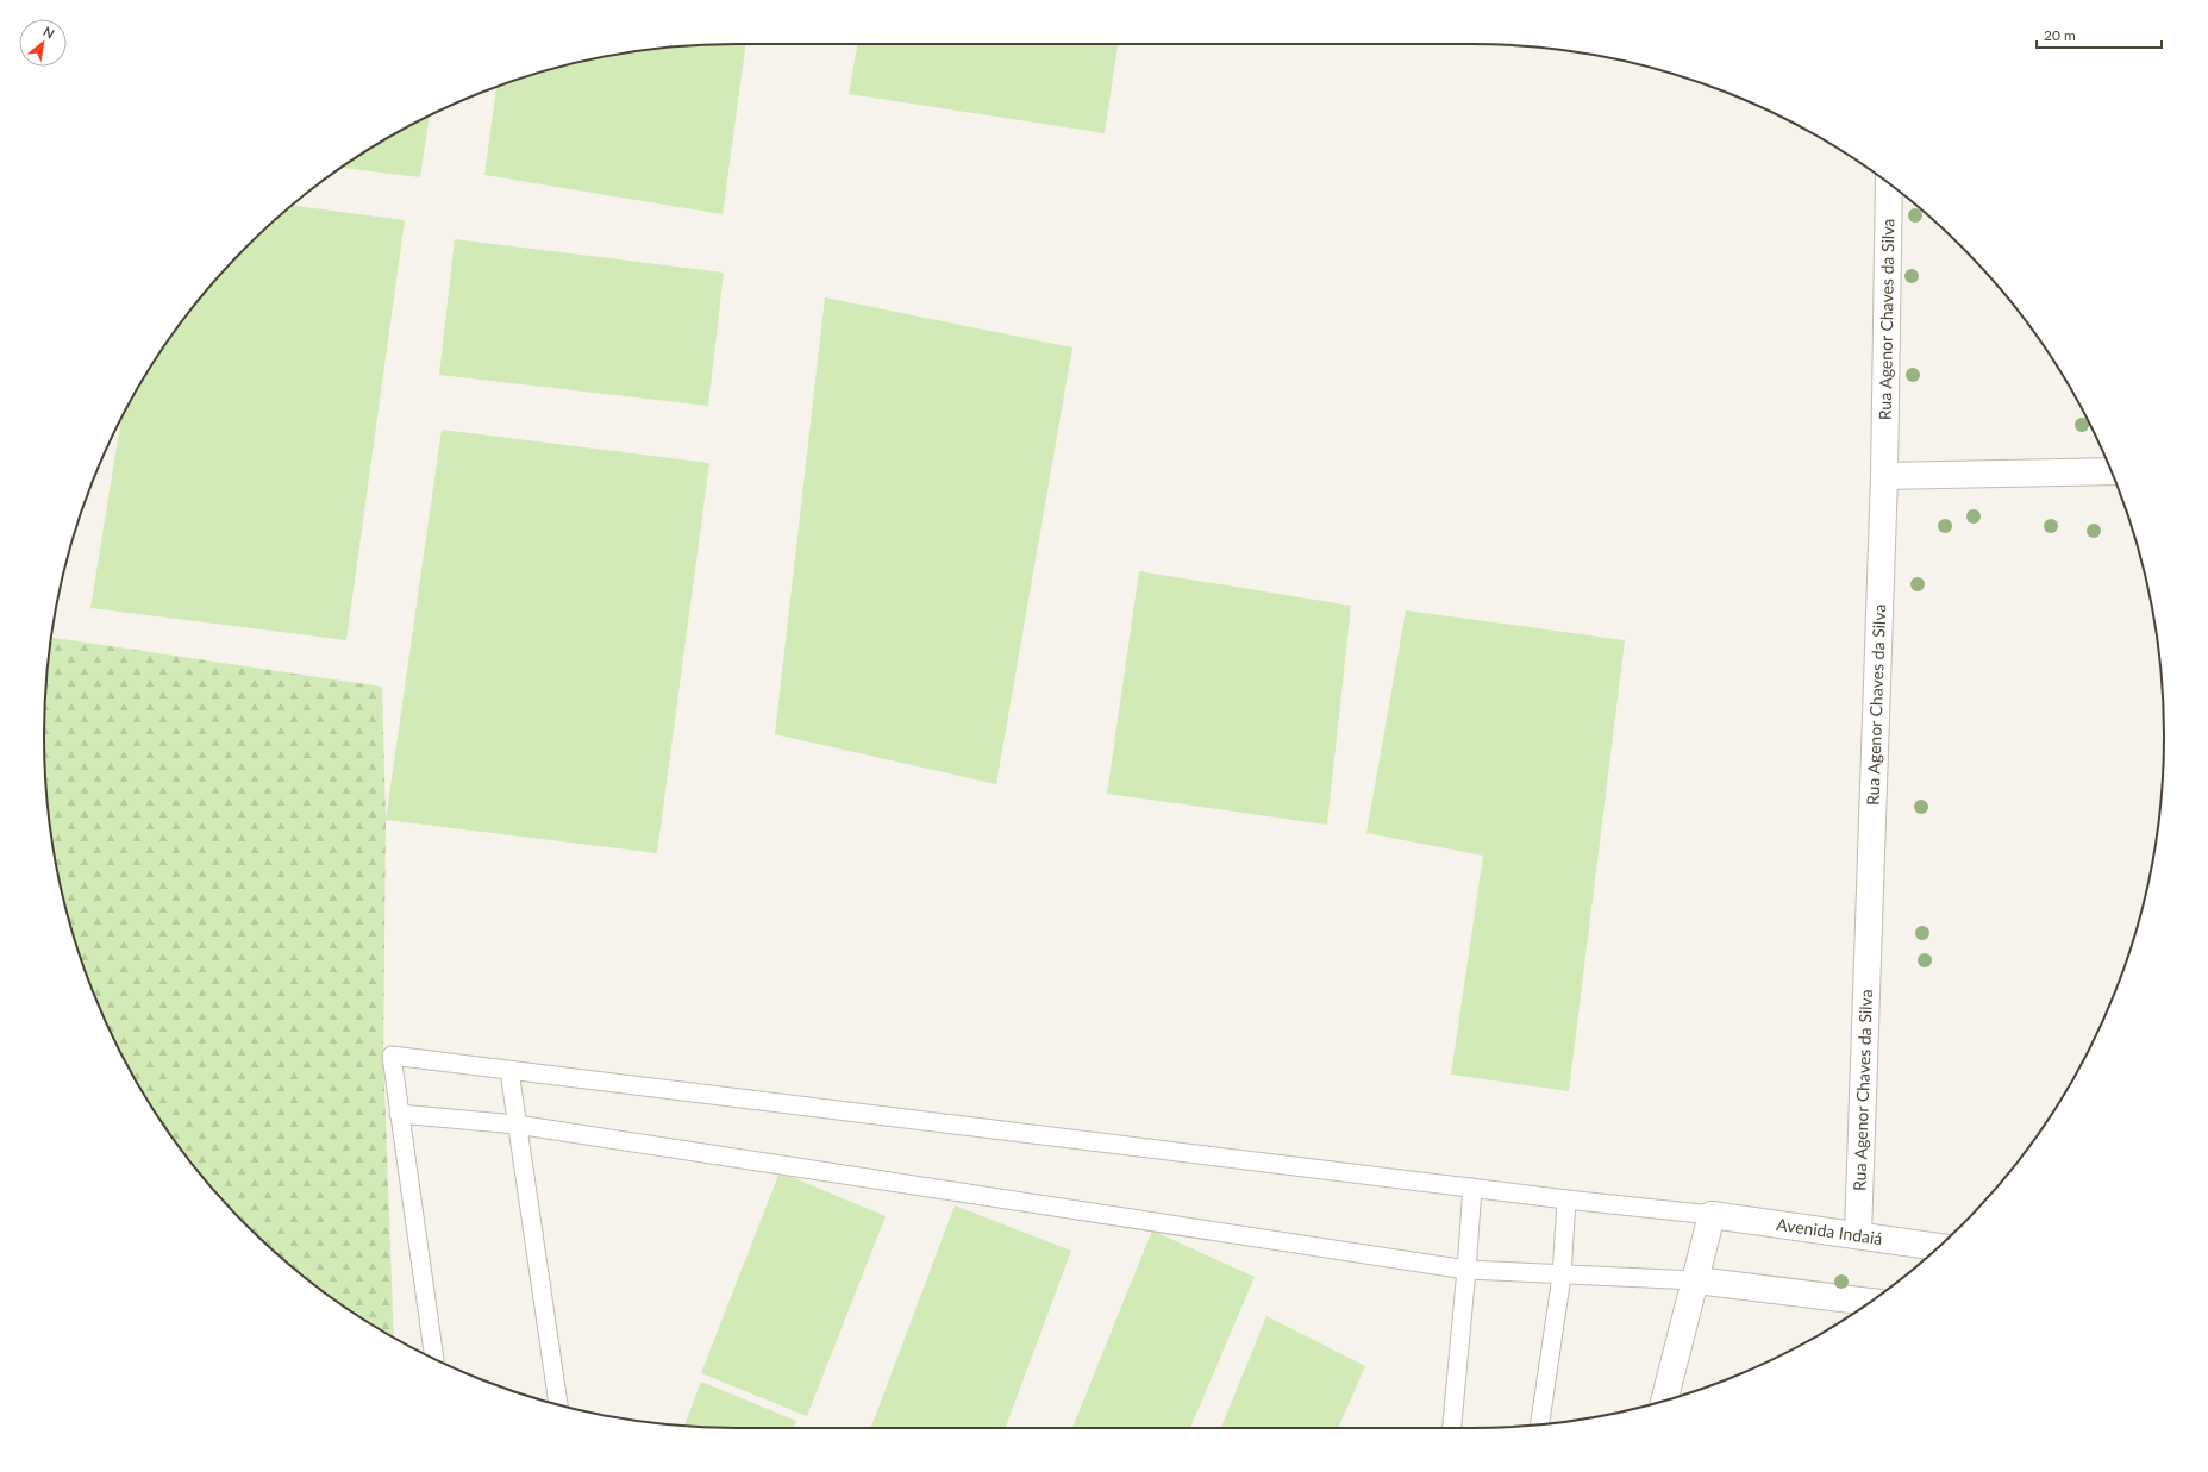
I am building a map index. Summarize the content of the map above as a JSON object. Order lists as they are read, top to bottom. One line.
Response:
{"streets":{"street":["Rua Agenor Chaves da Silva","Avenida Indaiá"]},"crossings":[["Rua Agenor Chaves da Silva","Avenida Indaiá"]],"scale_bar":"20 m","north":"top right"}
